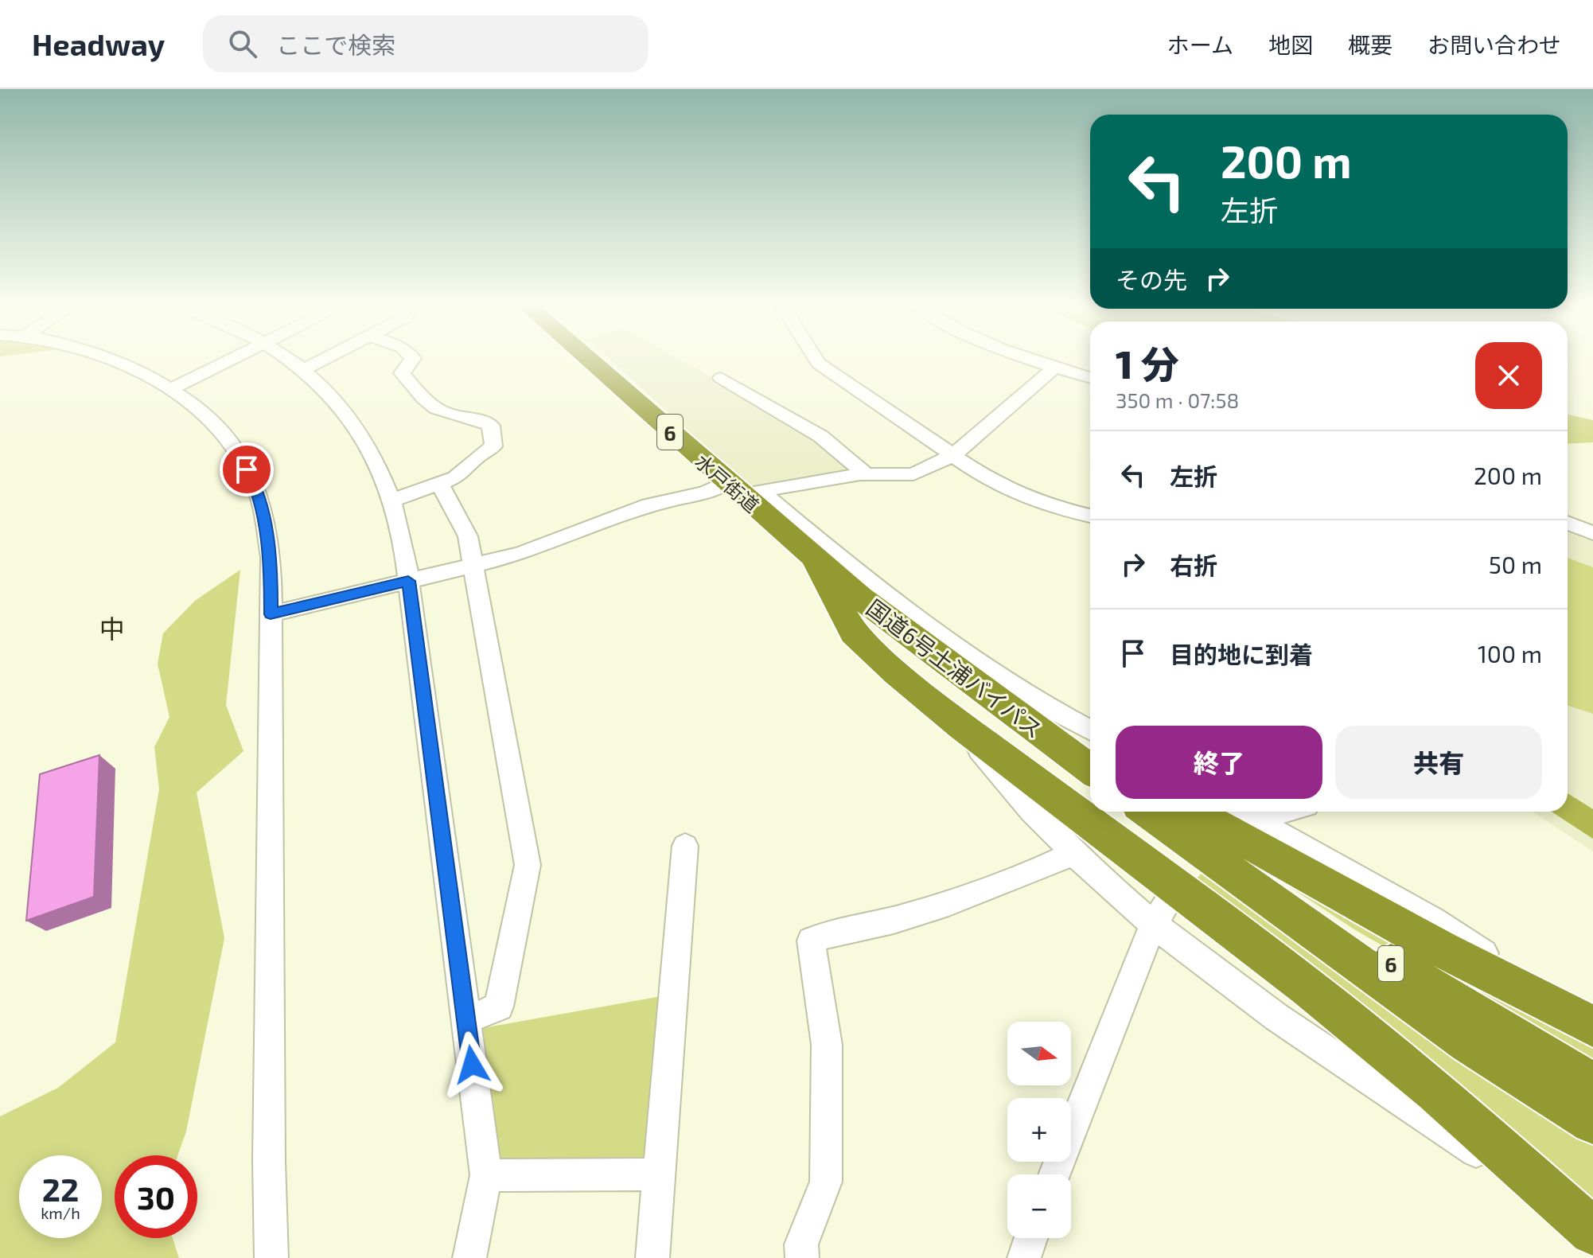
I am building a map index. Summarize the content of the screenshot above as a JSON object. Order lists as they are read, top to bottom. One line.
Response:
{"streets":{"highway":["6","水戸街道","国道6号土浦バイパス"]},"crossings":[["水戸街道","国道6号土浦バイパス"]],"districts":["中"],"north":"right","page":{"header":"Headway","search":"ここで検索","nav":["ホーム","地図","概要","お問い合わせ"],"turn":["200 m","左折"],"then":"その先","heading":["1 分","350 m · 07:58"],"list":[{"name":"左折","value":"200 m"},{"name":"右折","value":"50 m"},{"name":"目的地に到着","value":"100 m"}],"buttons":["終了","共有"],"map_buttons":["+","−"],"speed":"22 km/h","limit":"30"}}
